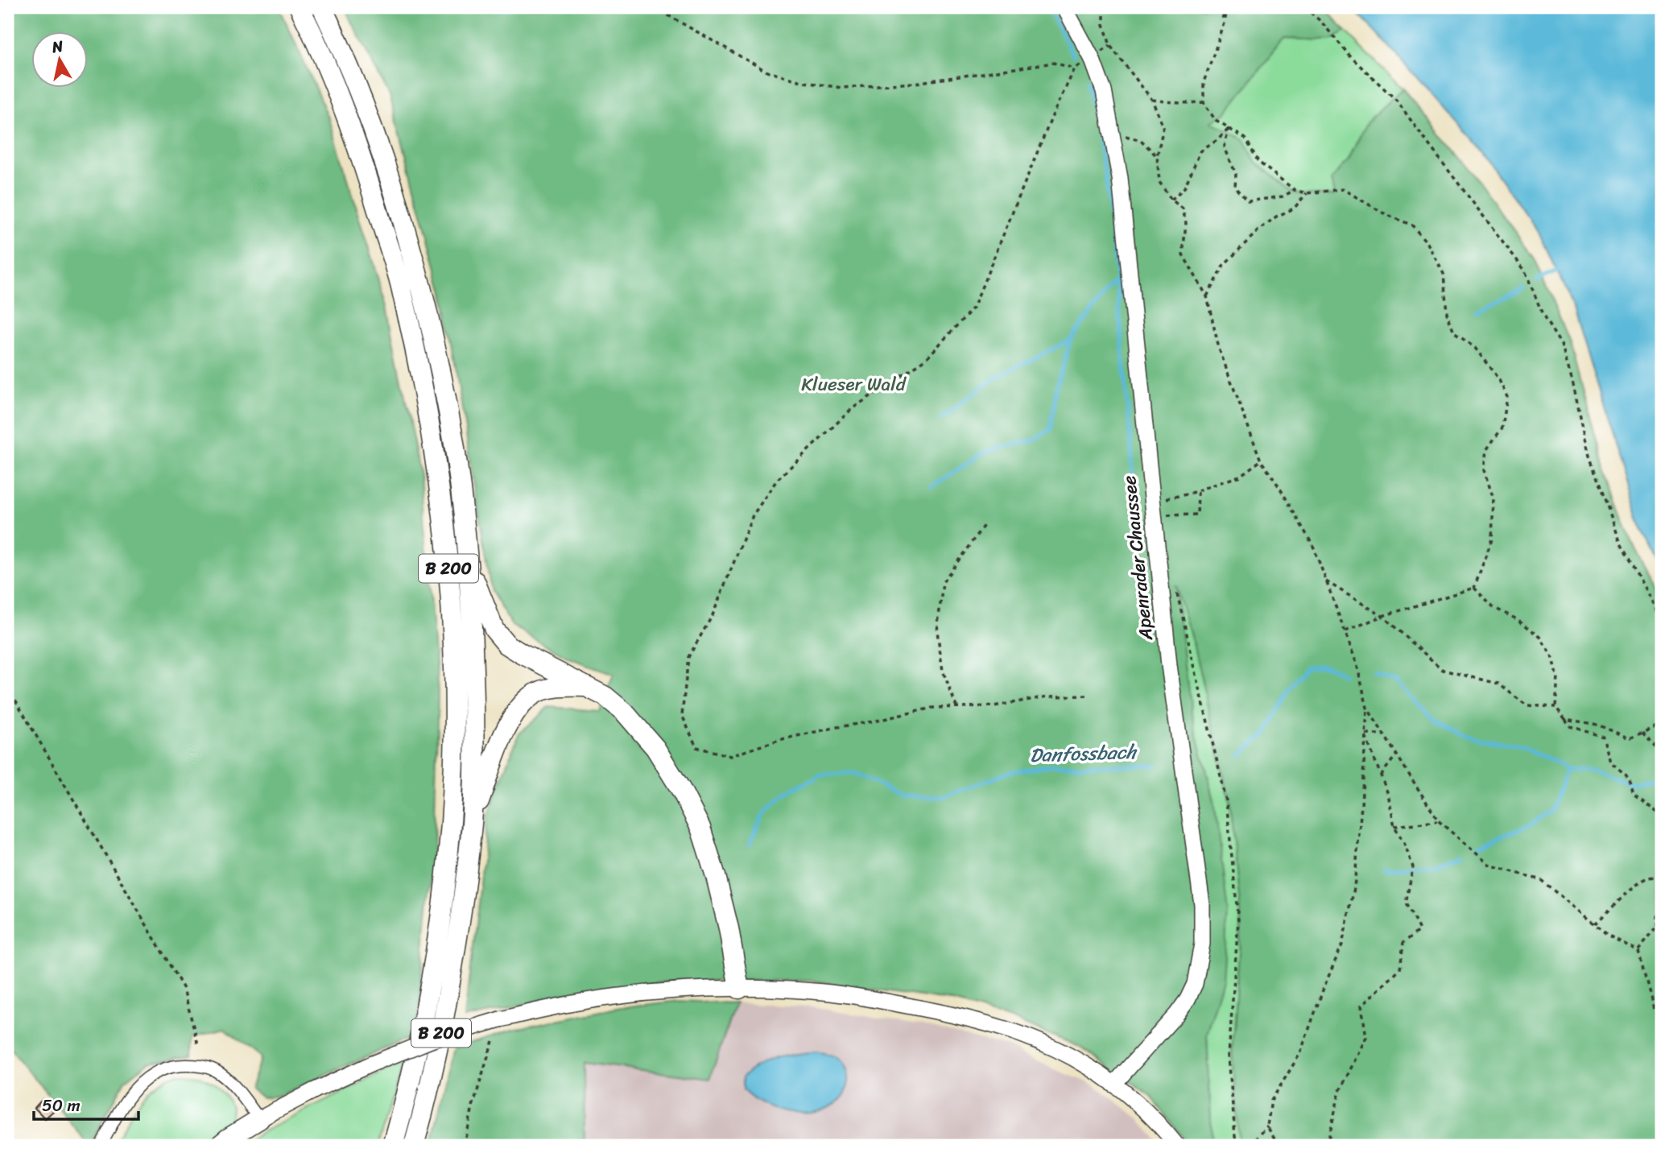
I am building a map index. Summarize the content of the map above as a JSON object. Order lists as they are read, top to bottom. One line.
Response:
{"streets":{"highway":["B 200"],"street":["Apenrader Chaussee"]},"water":["Danfossbach"],"parks":["Klueser Wald"],"scale_bar":"50 m","north":"top"}
